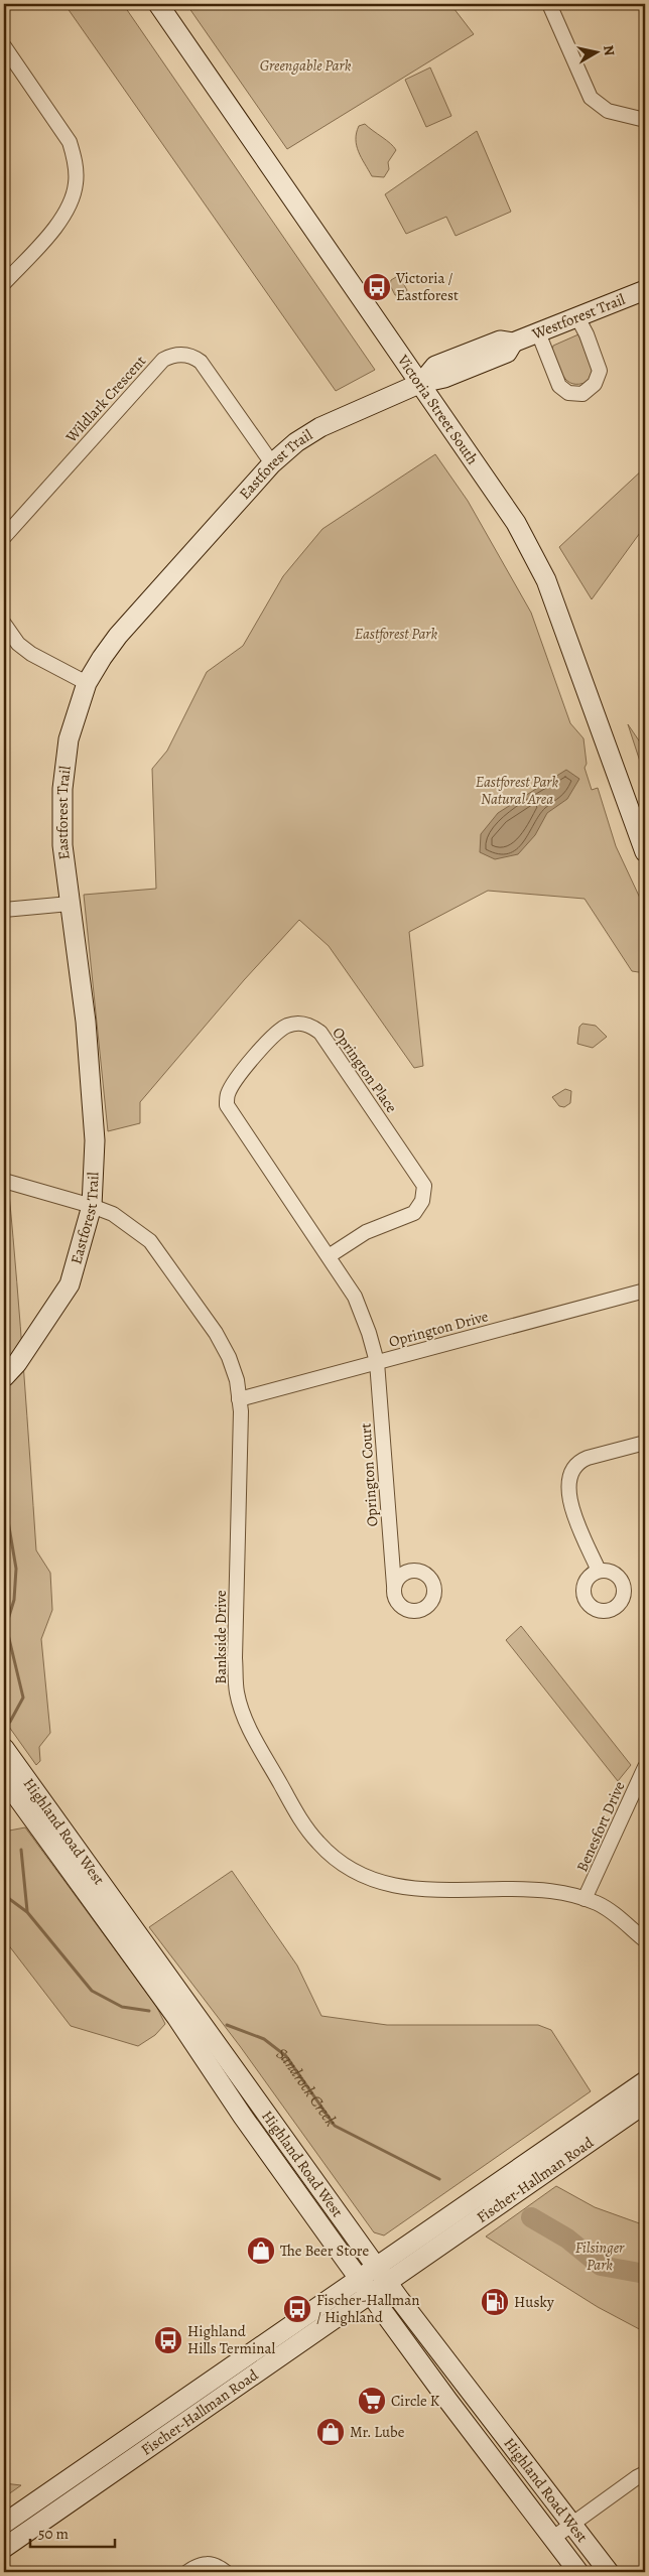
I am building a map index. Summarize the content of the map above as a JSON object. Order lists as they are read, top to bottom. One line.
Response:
{"streets":{"main road":["Westforest Trail","Victoria Street South","Eastforest Trail","Highland Road West","Fischer-Hallman Road"],"street":["Wildlark Crescent","Oprington Place","Oprington Drive","Oprington Court","Bankside Drive","Benesfort Drive"]},"crossings":[["Westforest Trail","Victoria Street South"],["Westforest Trail","Eastforest Trail"],["Wildlark Crescent","Eastforest Trail"],["Victoria Street South","Eastforest Trail"],["Eastforest Trail","Bankside Drive"],["Oprington Place","Oprington Drive"],["Oprington Place","Oprington Court"],["Oprington Drive","Oprington Court"],["Oprington Drive","Bankside Drive"],["Bankside Drive","Benesfort Drive"],["Highland Road West","Fischer-Hallman Road"]],"water":["Sandrock Creek"],"parks":["Greengable Park","Eastforest Park","Eastforest Park Natural Area","Filsinger Park"],"places":{"bus stop":["Victoria / Eastforest","Fischer-Hallman / Highland","Highland Hills Terminal"],"shop":["The Beer Store","Mr. Lube"],"fuel station":["Husky"],"supermarket":["Circle K"]},"scale_bar":"50 m","north":"right"}
